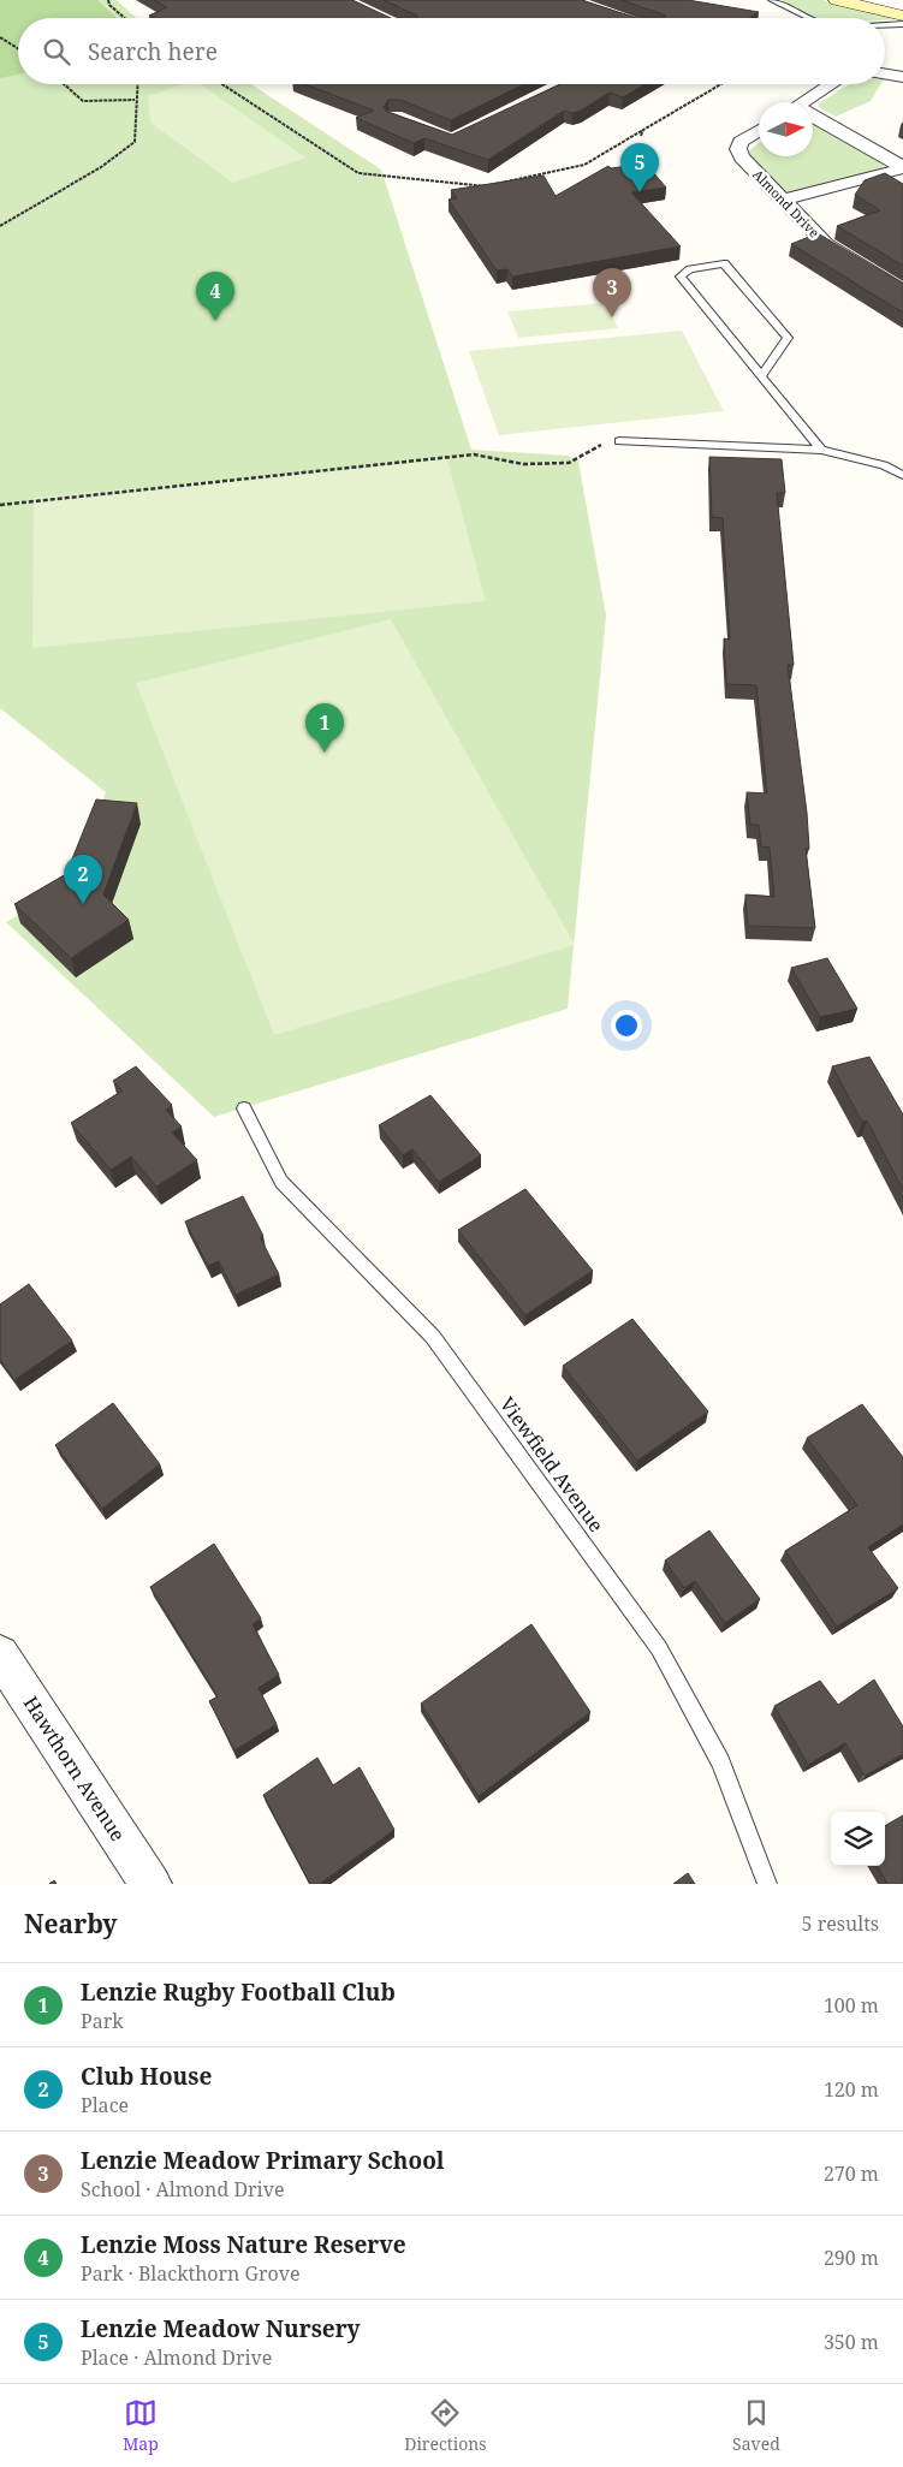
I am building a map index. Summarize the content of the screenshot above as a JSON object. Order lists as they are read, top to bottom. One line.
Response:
{"streets":{"street":["Almond Drive","Hawthorn Avenue"],"lane":["Viewfield Avenue"]},"north":"right","page":{"search":"Search here","pins":["5","3","4","1","2"],"heading":["Nearby","5 results"],"list":[{"mark":"1","name":"Lenzie Rugby Football Club","note":"Park","value":"100 m"},{"mark":"2","name":"Club House","note":"Place","value":"120 m"},{"mark":"3","name":"Lenzie Meadow Primary School","note":"School · Almond Drive","value":"270 m"},{"mark":"4","name":"Lenzie Moss Nature Reserve","note":"Park · Blackthorn Grove","value":"290 m"},{"mark":"5","name":"Lenzie Meadow Nursery","note":"Place · Almond Drive","value":"350 m"}],"nav":["Map","Directions","Saved"]}}
